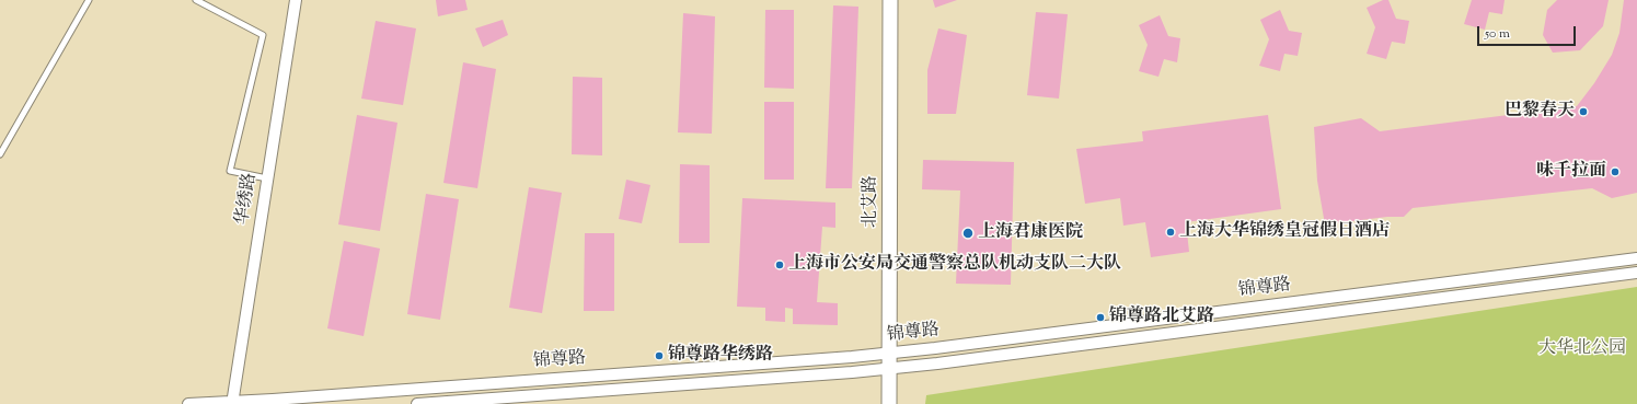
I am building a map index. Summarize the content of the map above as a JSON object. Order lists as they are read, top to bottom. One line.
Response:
{"streets":{"street":["华绣路","北艾路","锦尊路"]},"crossings":[["华绣路","锦尊路"],["北艾路","锦尊路"]],"parks":["大华北公园"],"places":["巴黎春天","味千拉面","上海大华锦绣皇冠假日酒店","上海君康医院","上海市公安局交通警察总队机动支队二大队","锦尊路北艾路","锦尊路华绣路"],"scale_bar":"50 m"}
